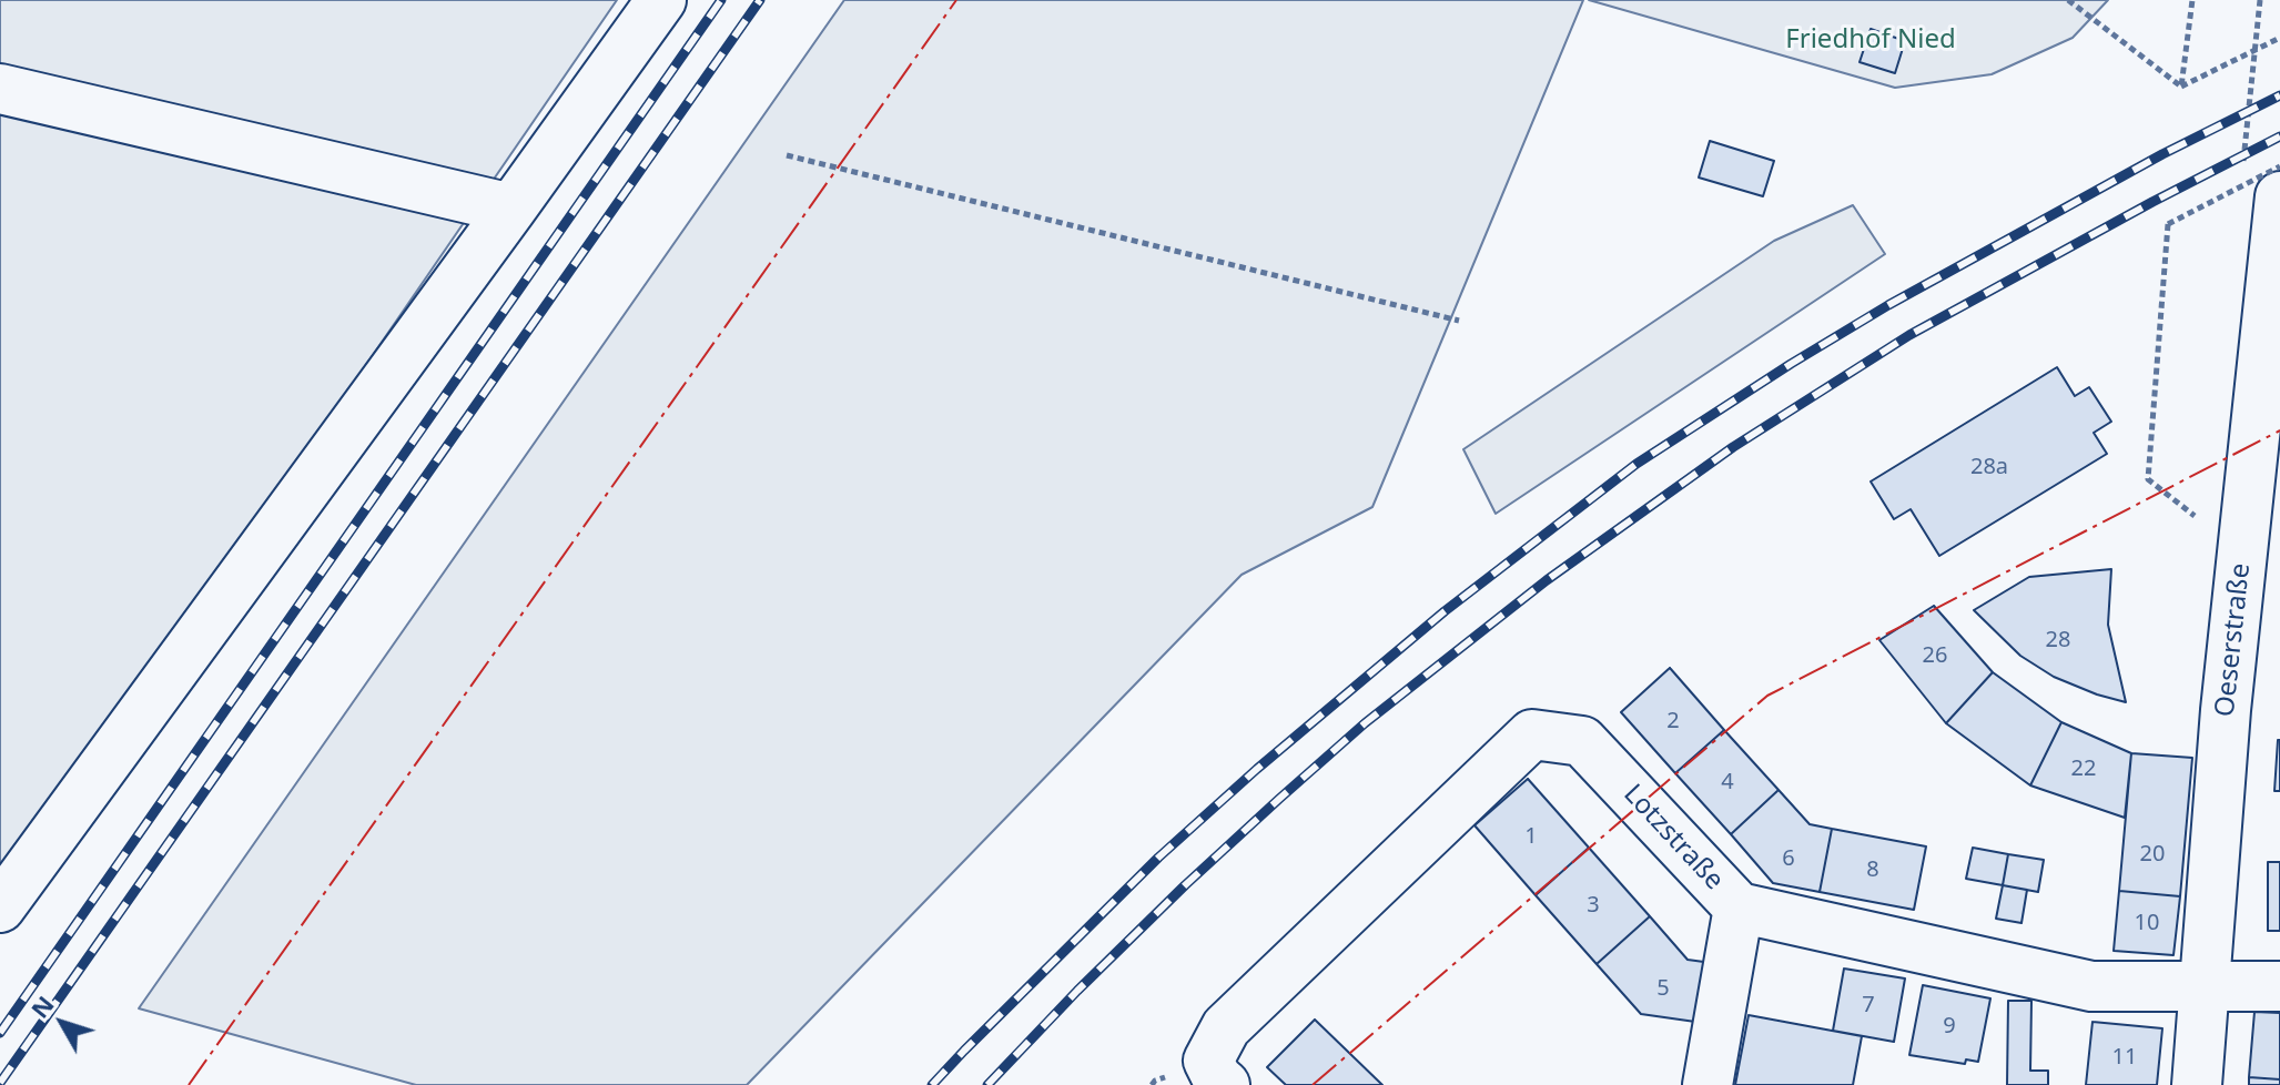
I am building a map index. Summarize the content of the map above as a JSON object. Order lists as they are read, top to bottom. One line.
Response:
{"streets":{"street":["Oeserstraße","Lotzstraße"]},"crossings":[["Oeserstraße","Lotzstraße"]],"parks":["Friedhof Nied"],"house_numbers":["28a","28","26","2","22","4","1","20","6","8","3","10","5","7","9","11"],"north":"top left"}
